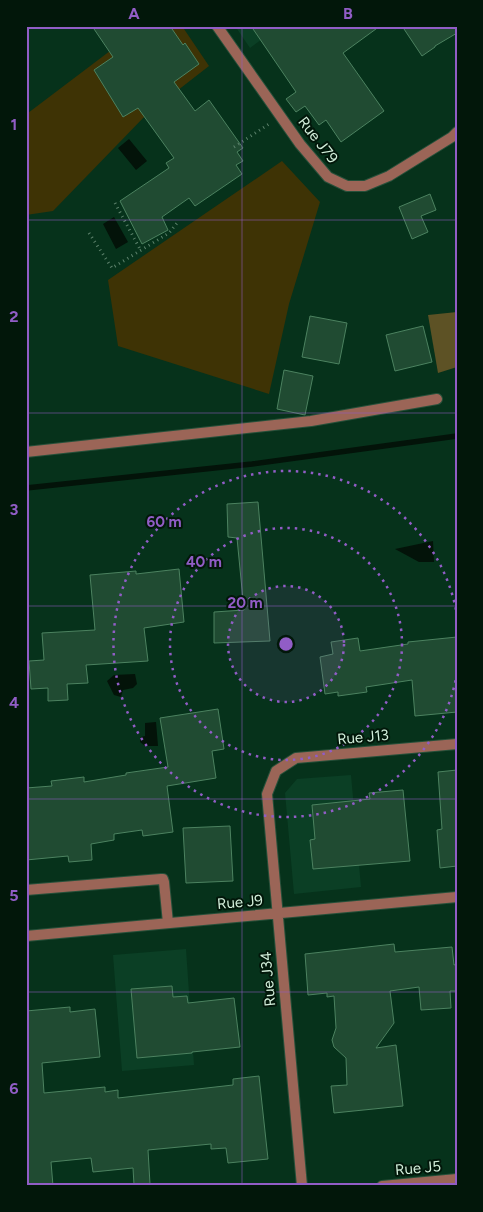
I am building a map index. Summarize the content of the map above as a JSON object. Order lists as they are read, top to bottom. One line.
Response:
{"streets":{"street":["Rue J79","Rue J13","Rue J9","Rue J34","Rue J5"]},"crossings":[["Rue J13","Rue J34"],["Rue J9","Rue J34"]],"grid":{"columns":["A","B"],"rows":["1","2","3","4","5","6"]},"rings":["60 m","40 m","20 m"]}
